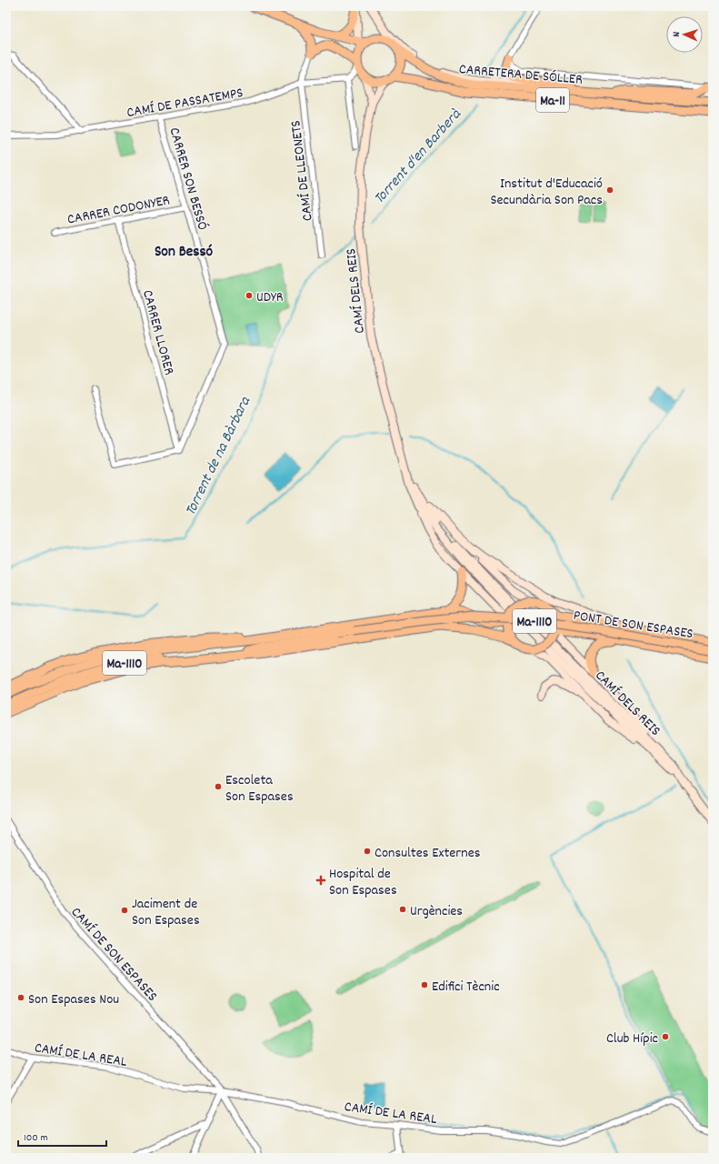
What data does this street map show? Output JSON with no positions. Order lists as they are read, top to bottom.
{
  "streets": {
    "main road": [
      "CARRETERA DE SÓLLER",
      "Ma-11",
      "Ma-1110",
      "PONT DE SON ESPASES"
    ],
    "street": [
      "CAMÍ DE PASSATEMPS",
      "CAMÍ DE LLEONETS",
      "CARRER SON BESSÓ",
      "CARRER CODONYER",
      "CAMÍ DELS REIS",
      "CARRER LLORER",
      "CAMÍ DE SON ESPASES",
      "CAMÍ DE LA REAL"
    ]
  },
  "crossings": [
    ["CARRETERA DE SÓLLER", "Ma-11"],
    ["CAMÍ DE PASSATEMPS", "CAMÍ DE LLEONETS"],
    ["CAMÍ DE PASSATEMPS", "CARRER SON BESSÓ"],
    ["CARRER SON BESSÓ", "CARRER CODONYER"],
    ["CARRER SON BESSÓ", "CARRER LLORER"],
    ["CARRER CODONYER", "CARRER LLORER"],
    ["Ma-1110", "PONT DE SON ESPASES"],
    ["CAMÍ DE SON ESPASES", "CAMÍ DE LA REAL"]
  ],
  "districts": ["Son Bessó"],
  "water": ["Torrent d'en Barberà", "Torrent de na Bàrbara"],
  "places": {
    "other": [
      "Institut d'Educació Secundària Son Pacs",
      "UDYR",
      "Escoleta Son Espases",
      "Consultes Externes",
      "Urgències",
      "Jaciment de Son Espases",
      "Edifici Tècnic",
      "Son Espases Nou",
      "Club Hípic"
    ],
    "health": ["Hospital de Son Espases"]
  },
  "scale_bar": "100 m",
  "north": "left"
}
